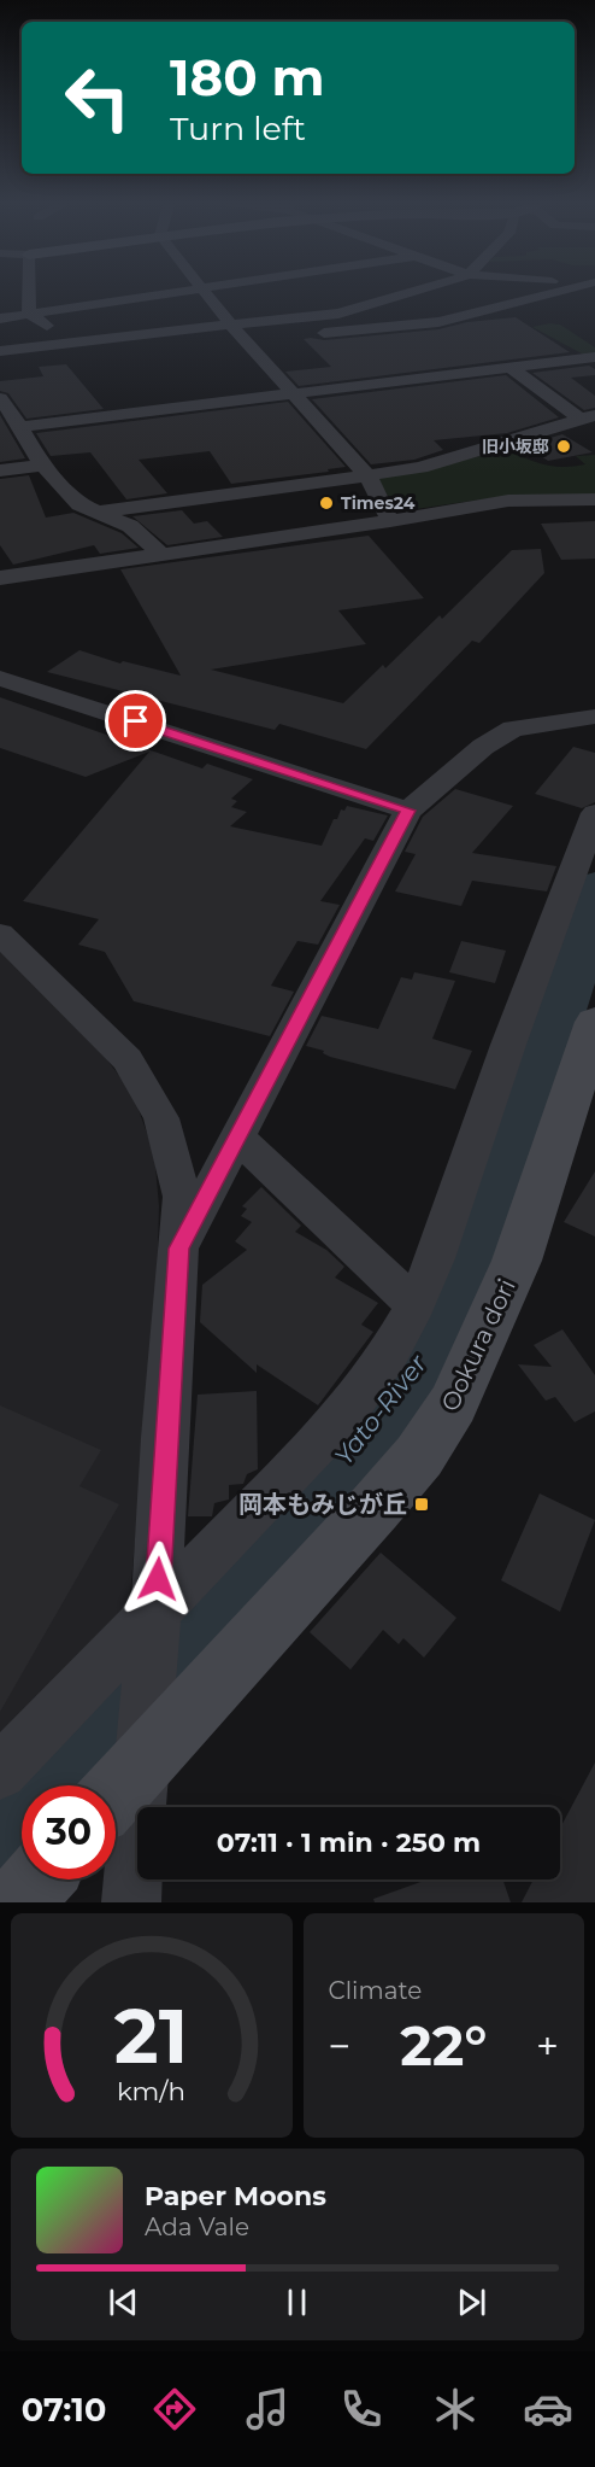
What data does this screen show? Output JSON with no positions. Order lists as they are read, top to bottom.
{
  "streets": {
    "street": ["Ookura dori"]
  },
  "water": ["Yato-River"],
  "places": {
    "other": ["旧小坂邸", "Times24"],
    "transit": ["岡本もみじが丘"]
  },
  "page": {
    "turn": ["180 m", "Turn left"],
    "limit": "30",
    "trip": "07:11 · 1 min · 250 m",
    "tile": "Climate",
    "heat": ["−", "22°", "+"],
    "song": ["Paper Moons", "Ada Vale"],
    "tabs": "07:10",
    "gauge": ["21", "km/h"]
  }
}
